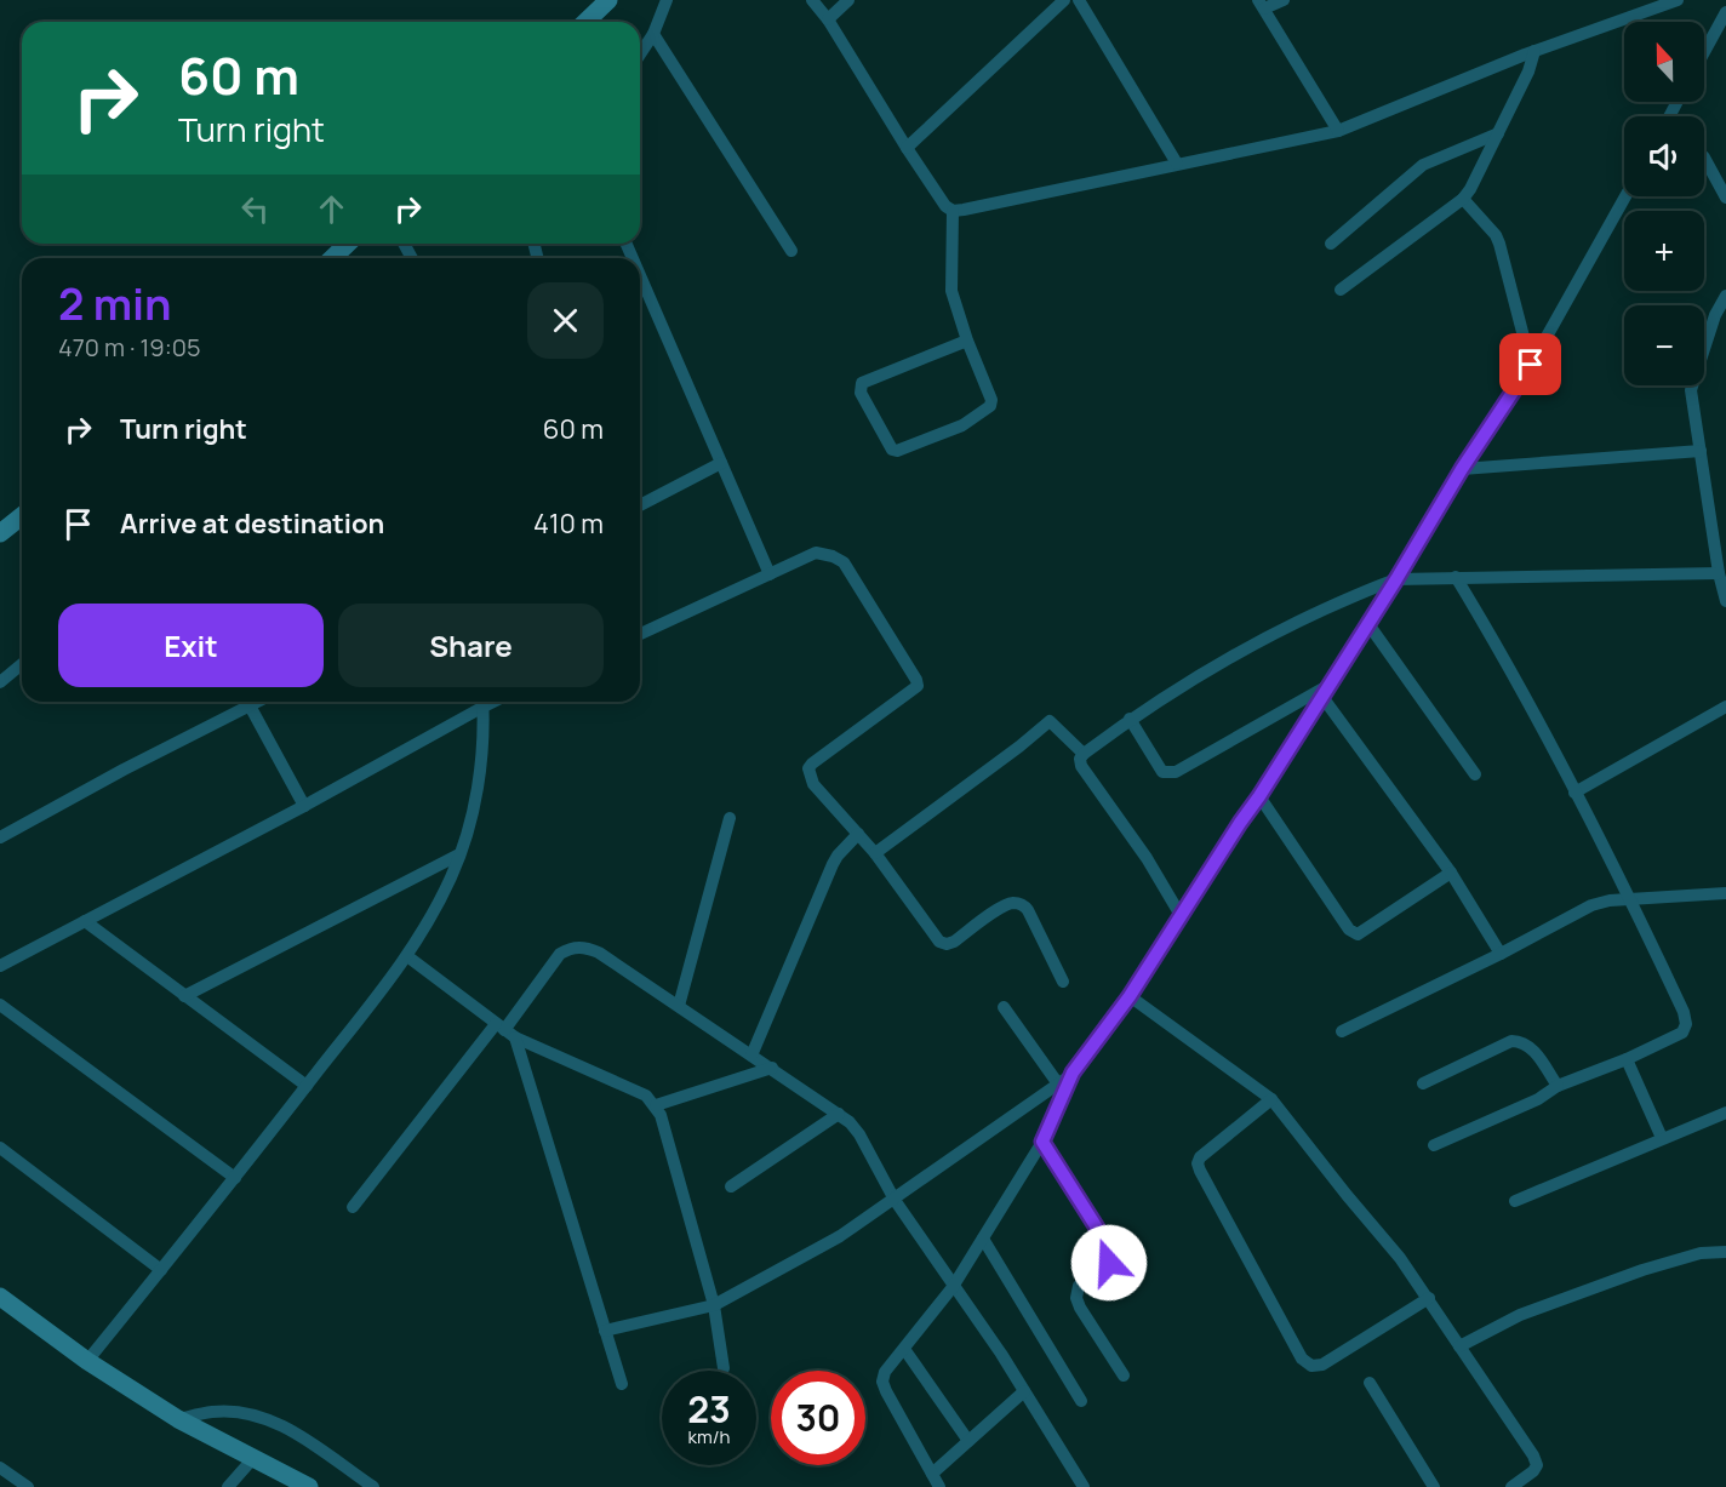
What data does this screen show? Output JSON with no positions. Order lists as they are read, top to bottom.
{
  "north": "top",
  "page": {
    "map_buttons": ["+", "−"],
    "turn": ["60 m", "Turn right"],
    "heading": ["2 min", "470 m · 19:05"],
    "list": [
      {
        "name": "Turn right",
        "value": "60 m"
      },
      {
        "name": "Arrive at destination",
        "value": "410 m"
      }
    ],
    "buttons": ["Exit", "Share"],
    "speed": "23 km/h",
    "limit": "30"
  }
}
